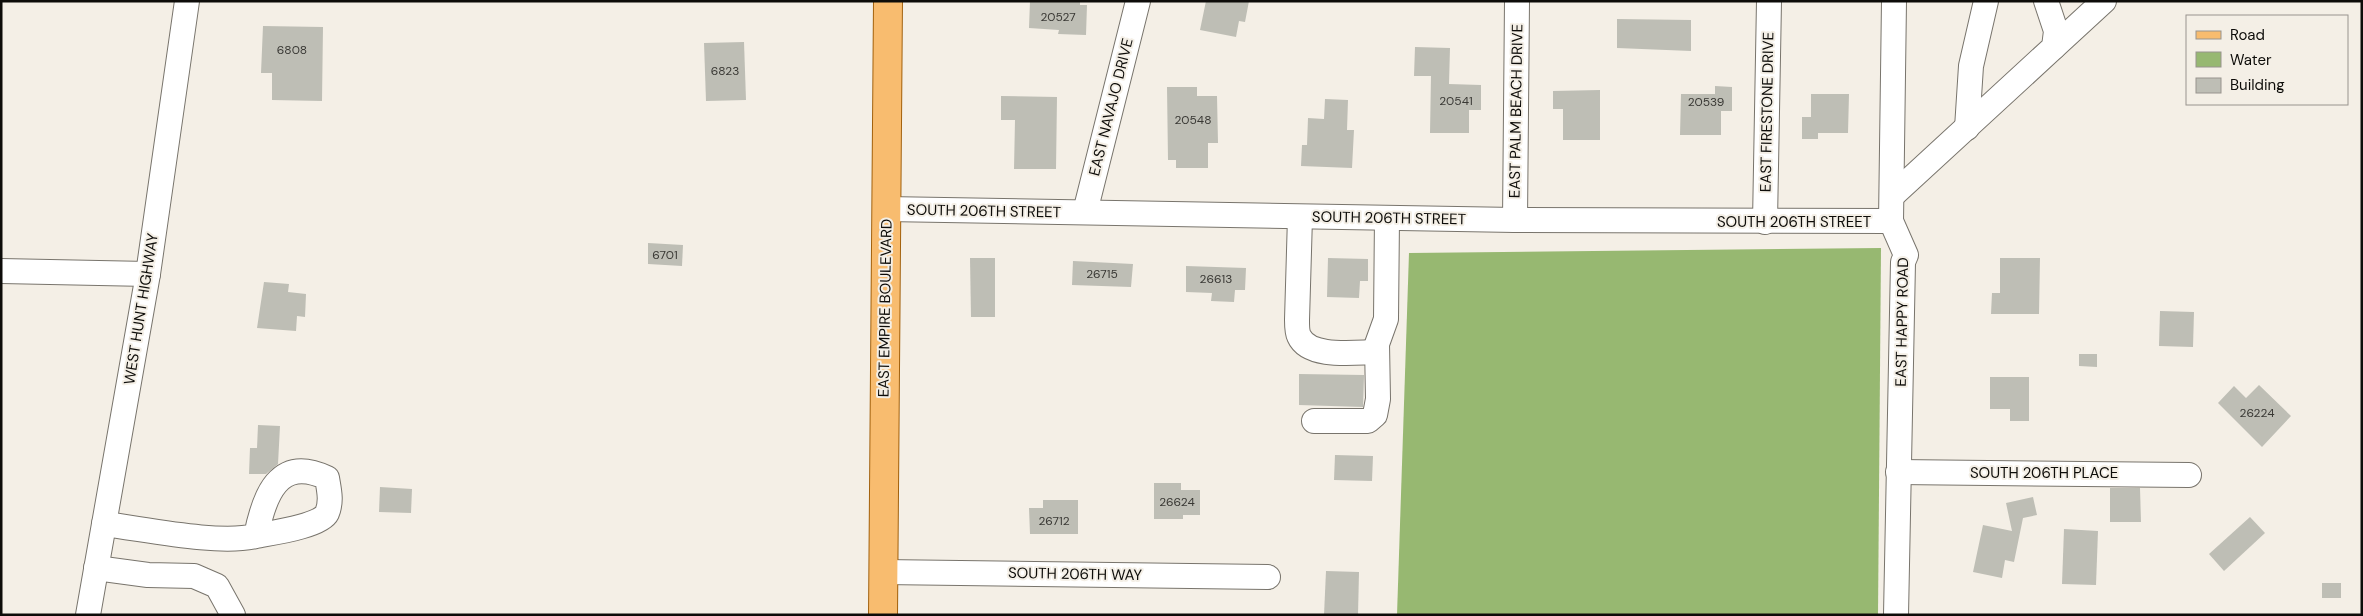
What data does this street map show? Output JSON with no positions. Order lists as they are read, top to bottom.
{
  "streets": {
    "main road": ["EAST EMPIRE BOULEVARD"],
    "street": [
      "EAST NAVAJO DRIVE",
      "EAST PALM BEACH DRIVE",
      "EAST FIRESTONE DRIVE",
      "SOUTH 206TH STREET",
      "WEST HUNT HIGHWAY",
      "EAST HAPPY ROAD",
      "SOUTH 206TH PLACE",
      "SOUTH 206TH WAY"
    ]
  },
  "crossings": [
    ["EAST NAVAJO DRIVE", "SOUTH 206TH STREET"],
    ["EAST PALM BEACH DRIVE", "SOUTH 206TH STREET"],
    ["EAST FIRESTONE DRIVE", "SOUTH 206TH STREET"],
    ["SOUTH 206TH STREET", "EAST EMPIRE BOULEVARD"],
    ["SOUTH 206TH STREET", "EAST HAPPY ROAD"],
    ["EAST EMPIRE BOULEVARD", "SOUTH 206TH WAY"],
    ["EAST HAPPY ROAD", "SOUTH 206TH PLACE"]
  ],
  "house_numbers": [
    "20527",
    "6808",
    "6823",
    "20541",
    "20539",
    "20548",
    "6701",
    "26715",
    "26613",
    "26224",
    "26624",
    "26712"
  ],
  "legend": ["Road", "Water", "Building"]
}
